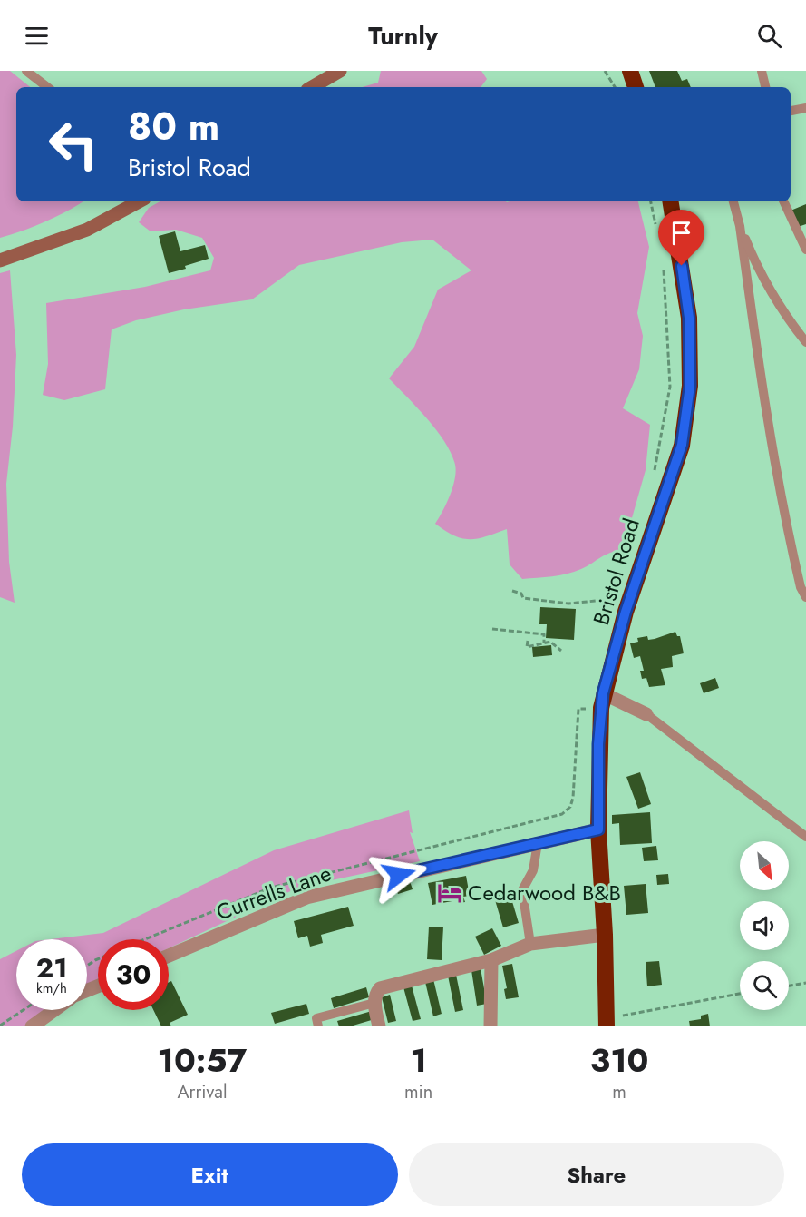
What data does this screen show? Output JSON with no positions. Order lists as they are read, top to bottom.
{
  "streets": {
    "highway": ["Bristol Road"],
    "street": ["Currells Lane"]
  },
  "crossings": [
    ["Bristol Road", "Currells Lane"]
  ],
  "places": {
    "hotel": ["Cedarwood B&B"]
  },
  "north": "bottom right",
  "page": {
    "header": "Turnly",
    "turn": ["80 m", "Bristol Road"],
    "speed": "21 km/h",
    "limit": "30",
    "eta": [
      "10:57",
      "Arrival",
      "1",
      "min",
      "310",
      "m"
    ],
    "buttons": ["Exit", "Share"]
  }
}
